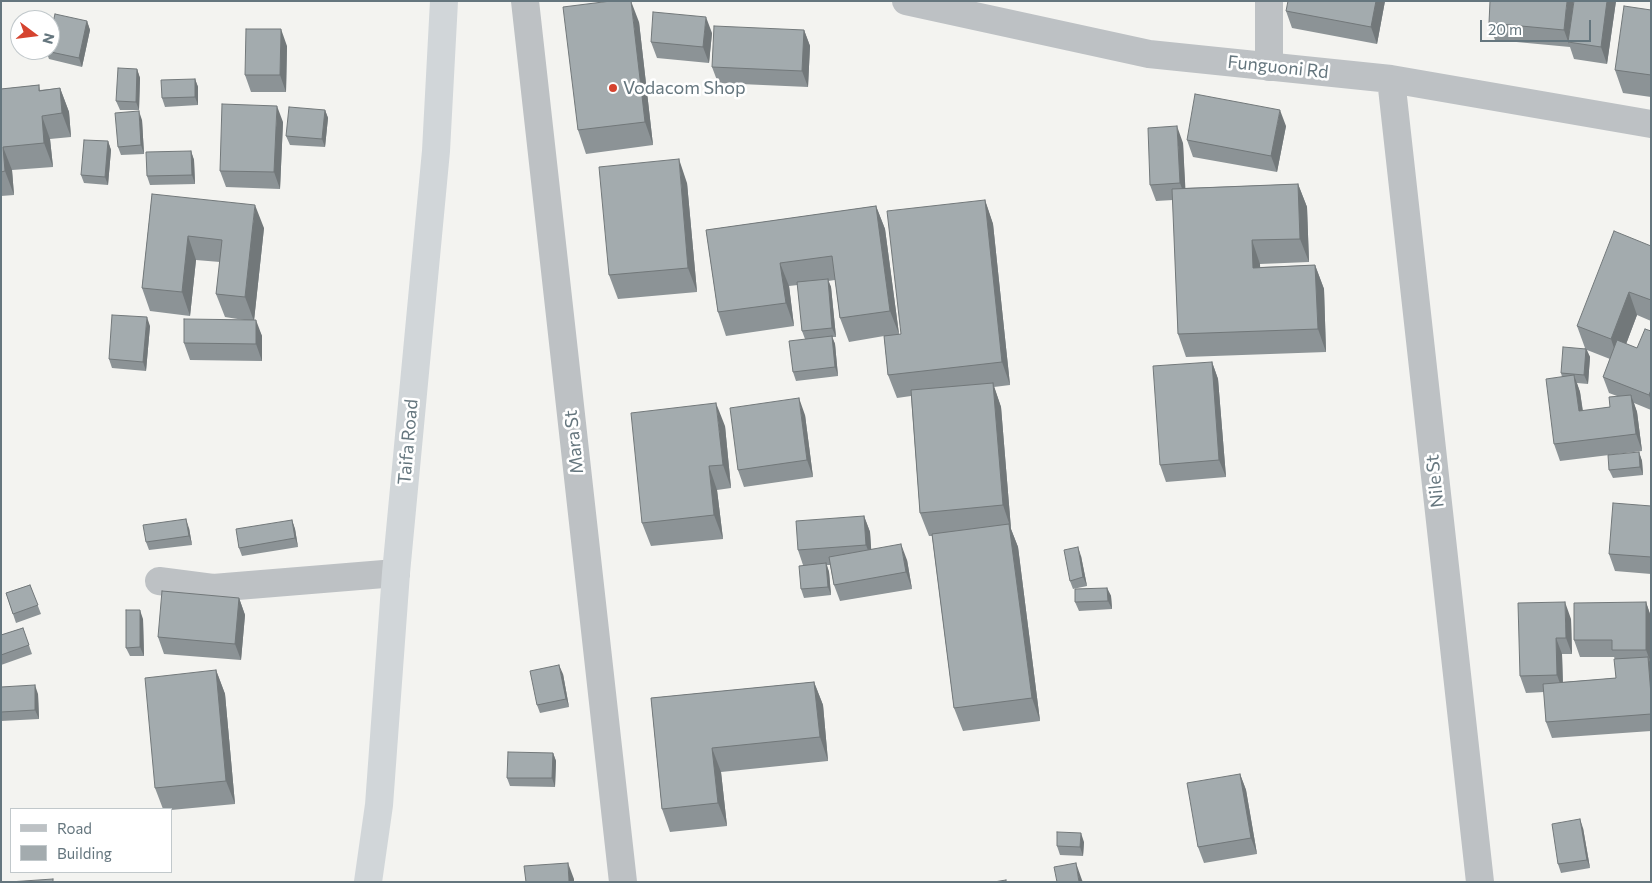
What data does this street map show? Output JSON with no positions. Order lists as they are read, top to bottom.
{
  "streets": {
    "highway": ["Taifa Road"],
    "street": ["Funguoni Rd", "Mara St", "Nile St"]
  },
  "crossings": [
    ["Funguoni Rd", "Nile St"]
  ],
  "places": ["Vodacom Shop"],
  "legend": ["Road", "Building"],
  "scale_bar": "20 m",
  "north": "right"
}
